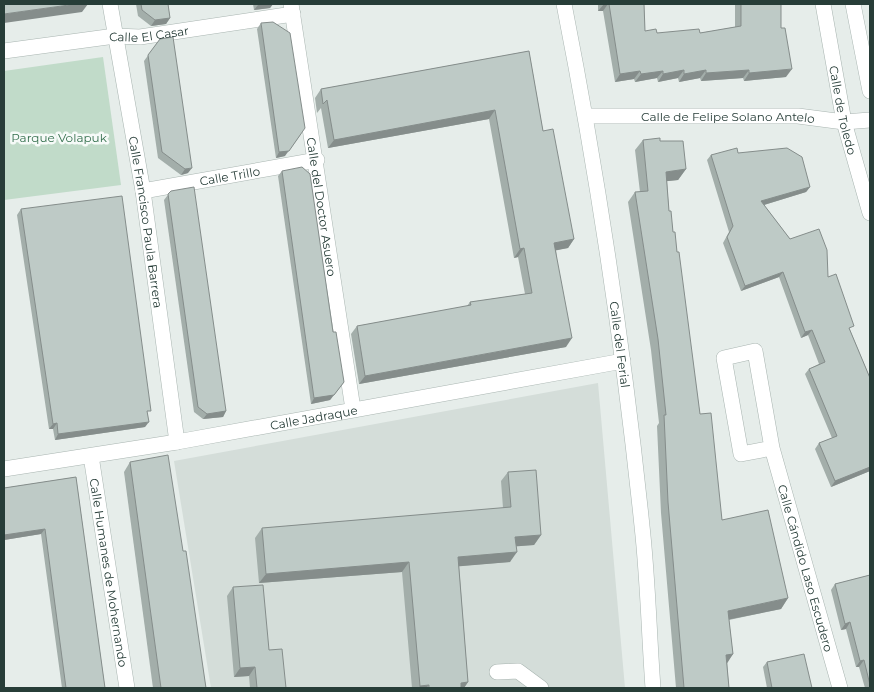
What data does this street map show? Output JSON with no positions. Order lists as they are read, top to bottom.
{
  "streets": {
    "street": [
      "Calle El Casar",
      "Calle de Toledo",
      "Calle de Felipe Solano Antelo",
      "Calle Trillo",
      "Calle del Doctor Asuero",
      "Calle Francisco Paula Barrera",
      "Calle del Ferial",
      "Calle Jadraque",
      "Calle Cándido Laso Escudero",
      "Calle Humanes de Mohernando"
    ]
  },
  "crossings": [
    ["Calle El Casar", "Calle del Doctor Asuero"],
    ["Calle El Casar", "Calle Francisco Paula Barrera"],
    ["Calle de Toledo", "Calle de Felipe Solano Antelo"],
    ["Calle de Felipe Solano Antelo", "Calle del Ferial"],
    ["Calle Trillo", "Calle del Doctor Asuero"],
    ["Calle Trillo", "Calle Francisco Paula Barrera"],
    ["Calle del Doctor Asuero", "Calle Jadraque"],
    ["Calle Francisco Paula Barrera", "Calle Jadraque"],
    ["Calle del Ferial", "Calle Jadraque"],
    ["Calle Jadraque", "Calle Humanes de Mohernando"]
  ],
  "parks": ["Parque Volapuk"]
}
